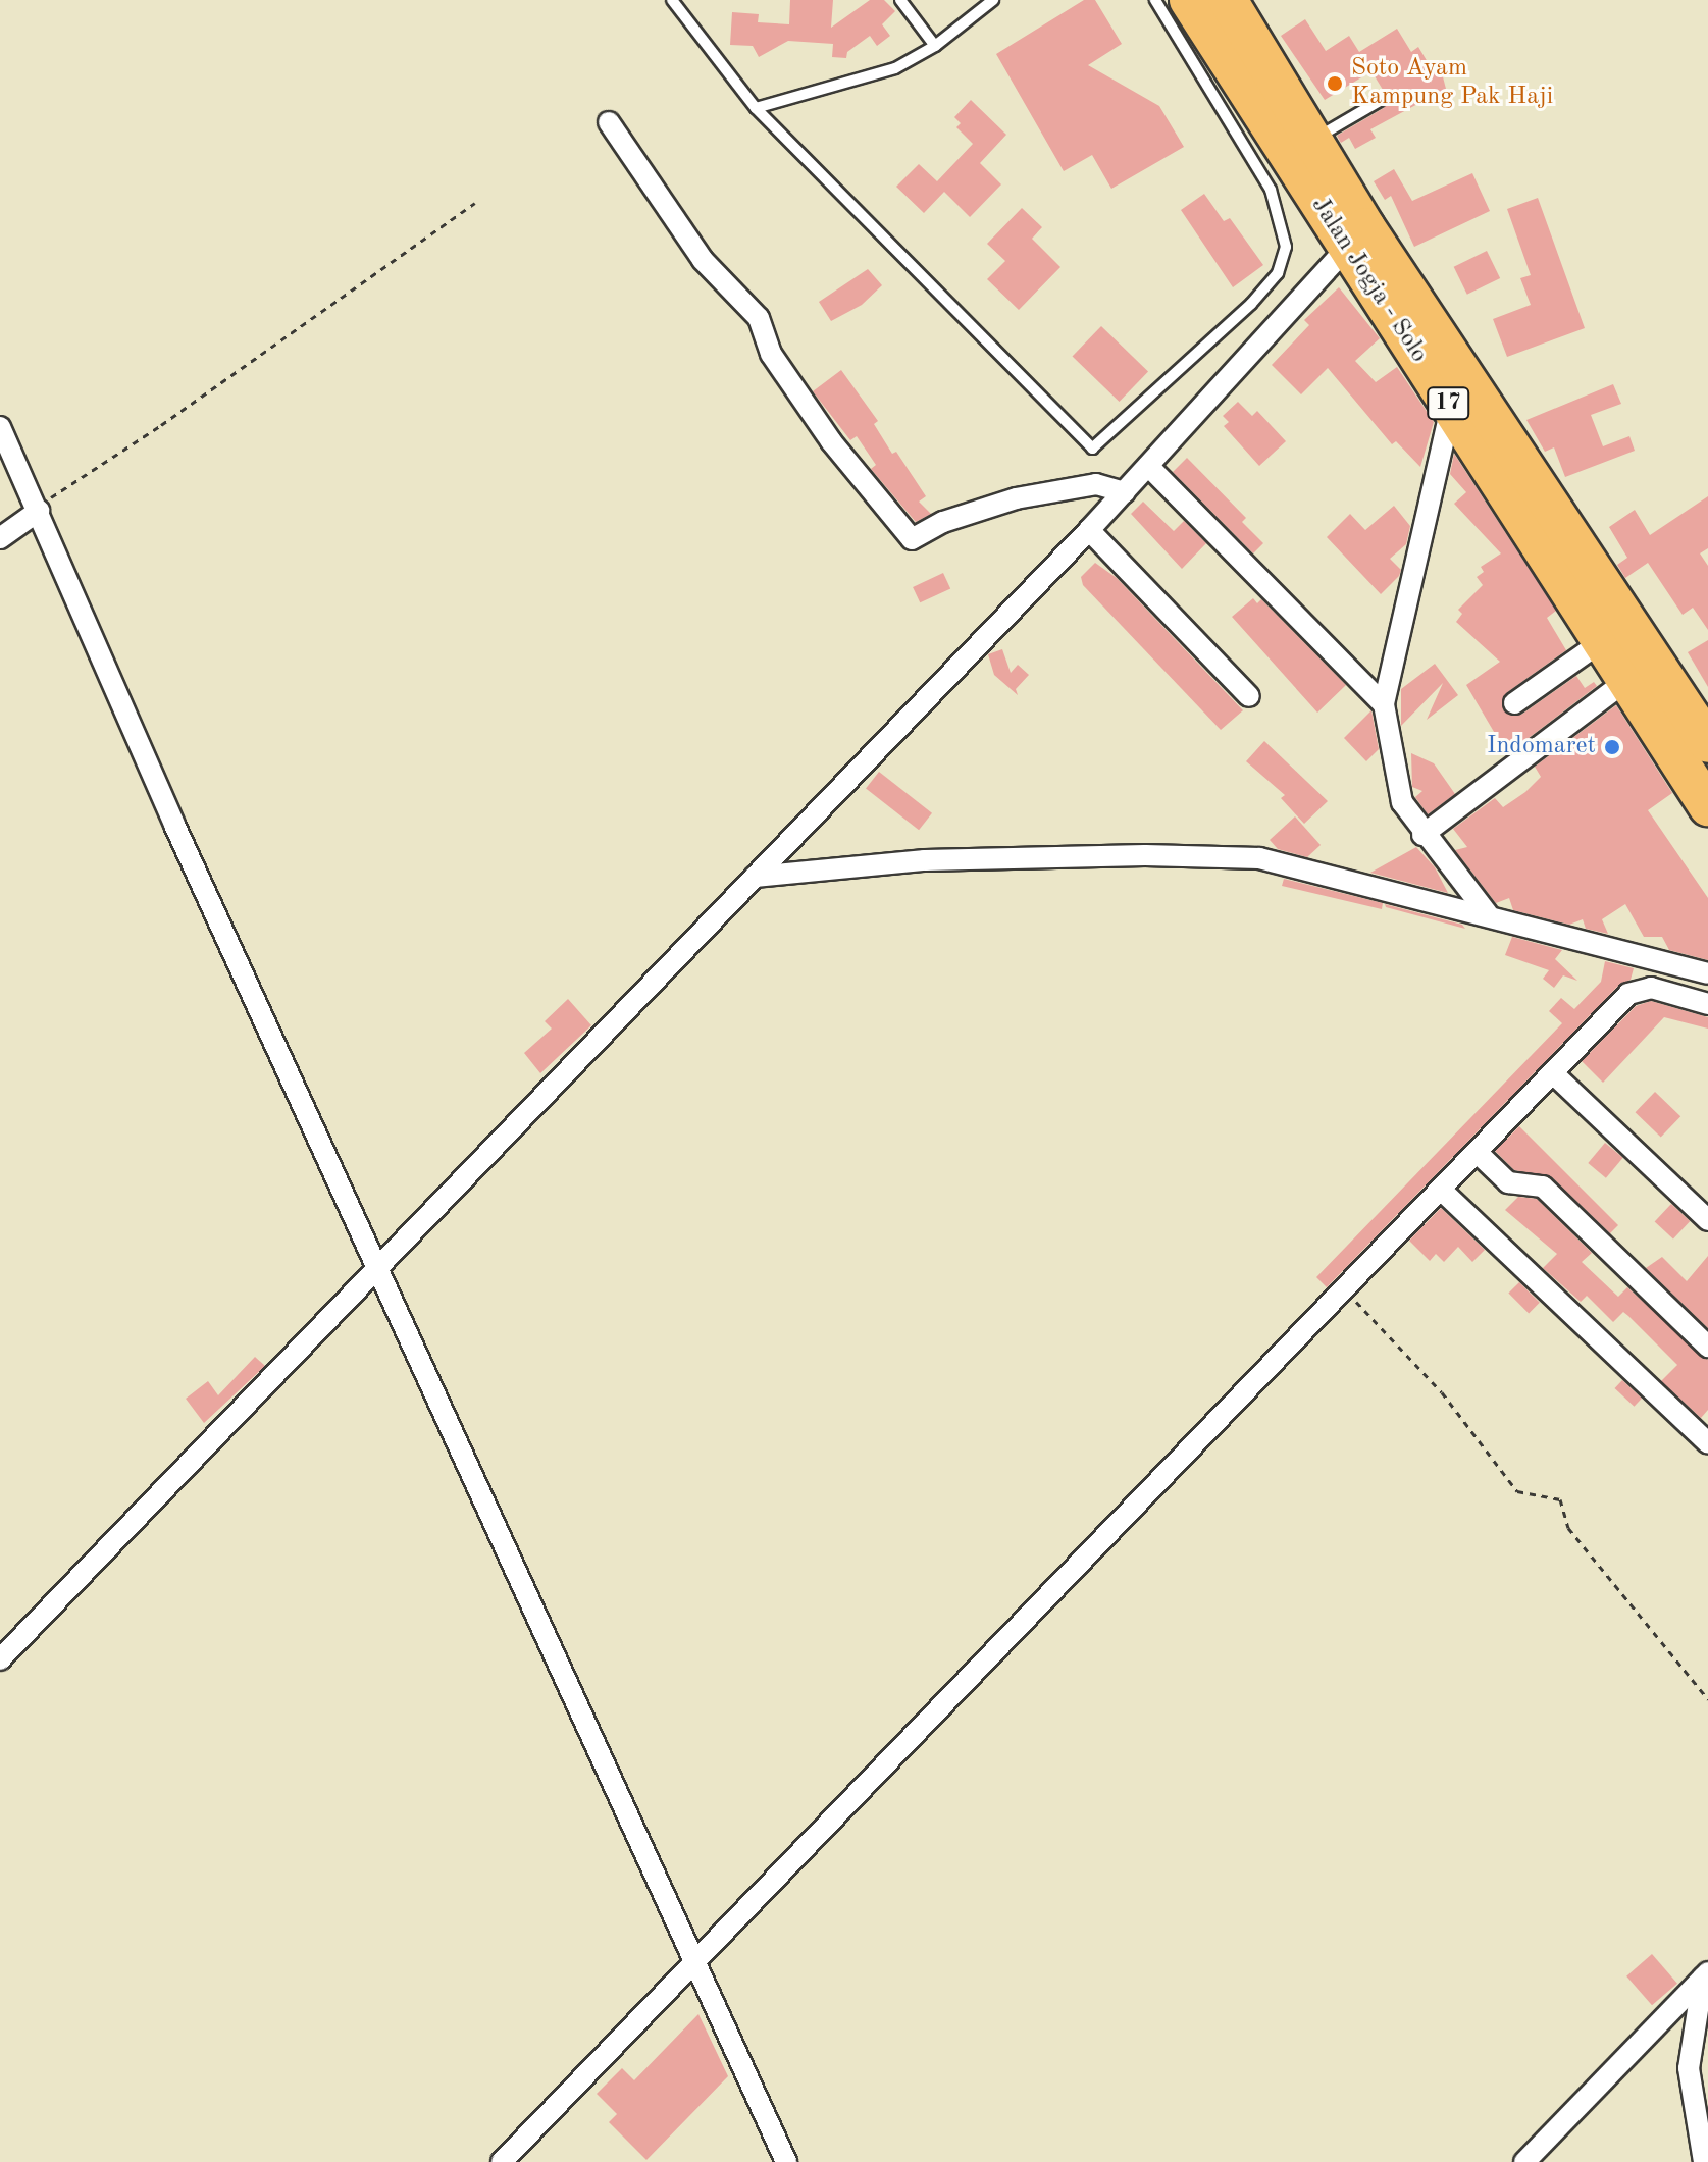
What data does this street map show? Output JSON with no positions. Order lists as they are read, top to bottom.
{
  "streets": {
    "highway": ["Jalan Jogja - Solo", "17"]
  },
  "places": ["Soto Ayam Kampung Pak Haji", "Indomaret"]
}
